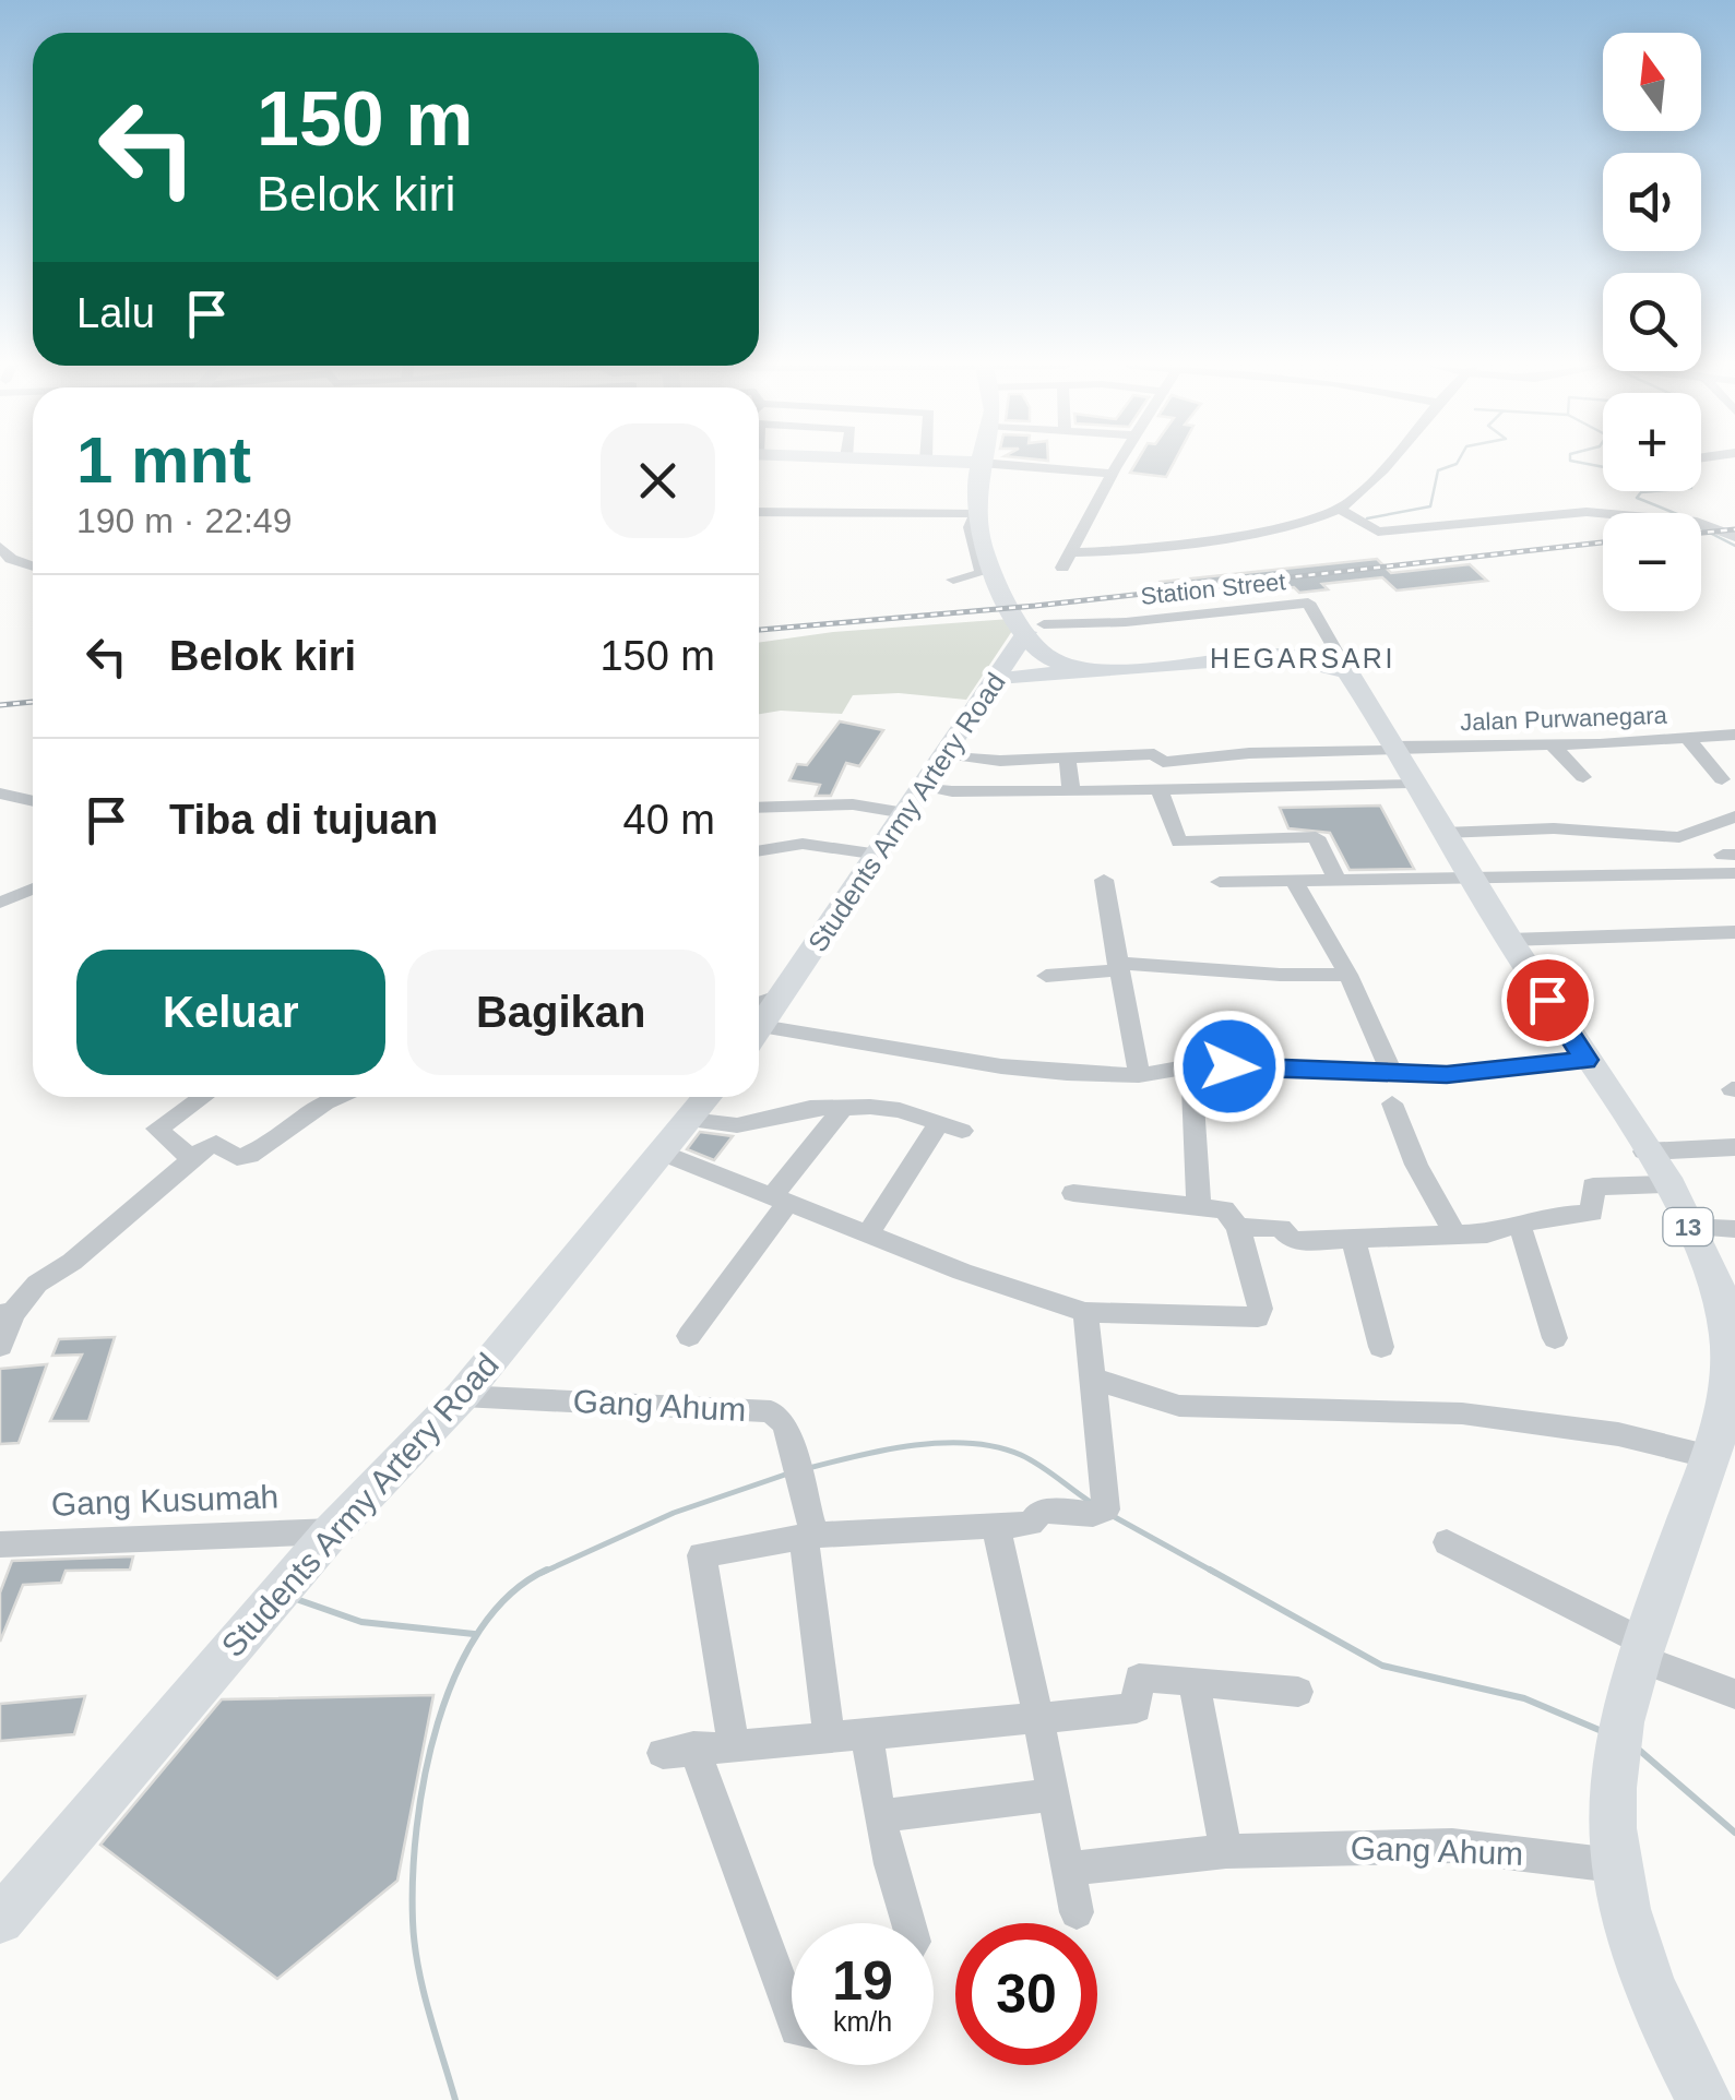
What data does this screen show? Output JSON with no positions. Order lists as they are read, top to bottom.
{
  "streets": {
    "highway": ["13"],
    "main road": ["Students Army Artery Road"],
    "street": [
      "Station Street",
      "Jalan Purwanegara",
      "Gang Ahum",
      "Gang Kusumah"
    ]
  },
  "crossings": [
    ["Station Street", "Students Army Artery Road"],
    ["Station Street", "13"],
    ["Jalan Purwanegara", "13"],
    ["Students Army Artery Road", "Gang Ahum"],
    ["Students Army Artery Road", "Gang Kusumah"],
    ["13", "Gang Ahum"]
  ],
  "districts": ["HEGARSARI"],
  "north": "top",
  "page": {
    "map_buttons": ["+", "−"],
    "turn": ["150 m", "Belok kiri"],
    "then": "Lalu",
    "heading": ["1 mnt", "190 m · 22:49"],
    "list": [
      {
        "name": "Belok kiri",
        "value": "150 m"
      },
      {
        "name": "Tiba di tujuan",
        "value": "40 m"
      }
    ],
    "buttons": ["Keluar", "Bagikan"],
    "speed": "19 km/h",
    "limit": "30"
  }
}
